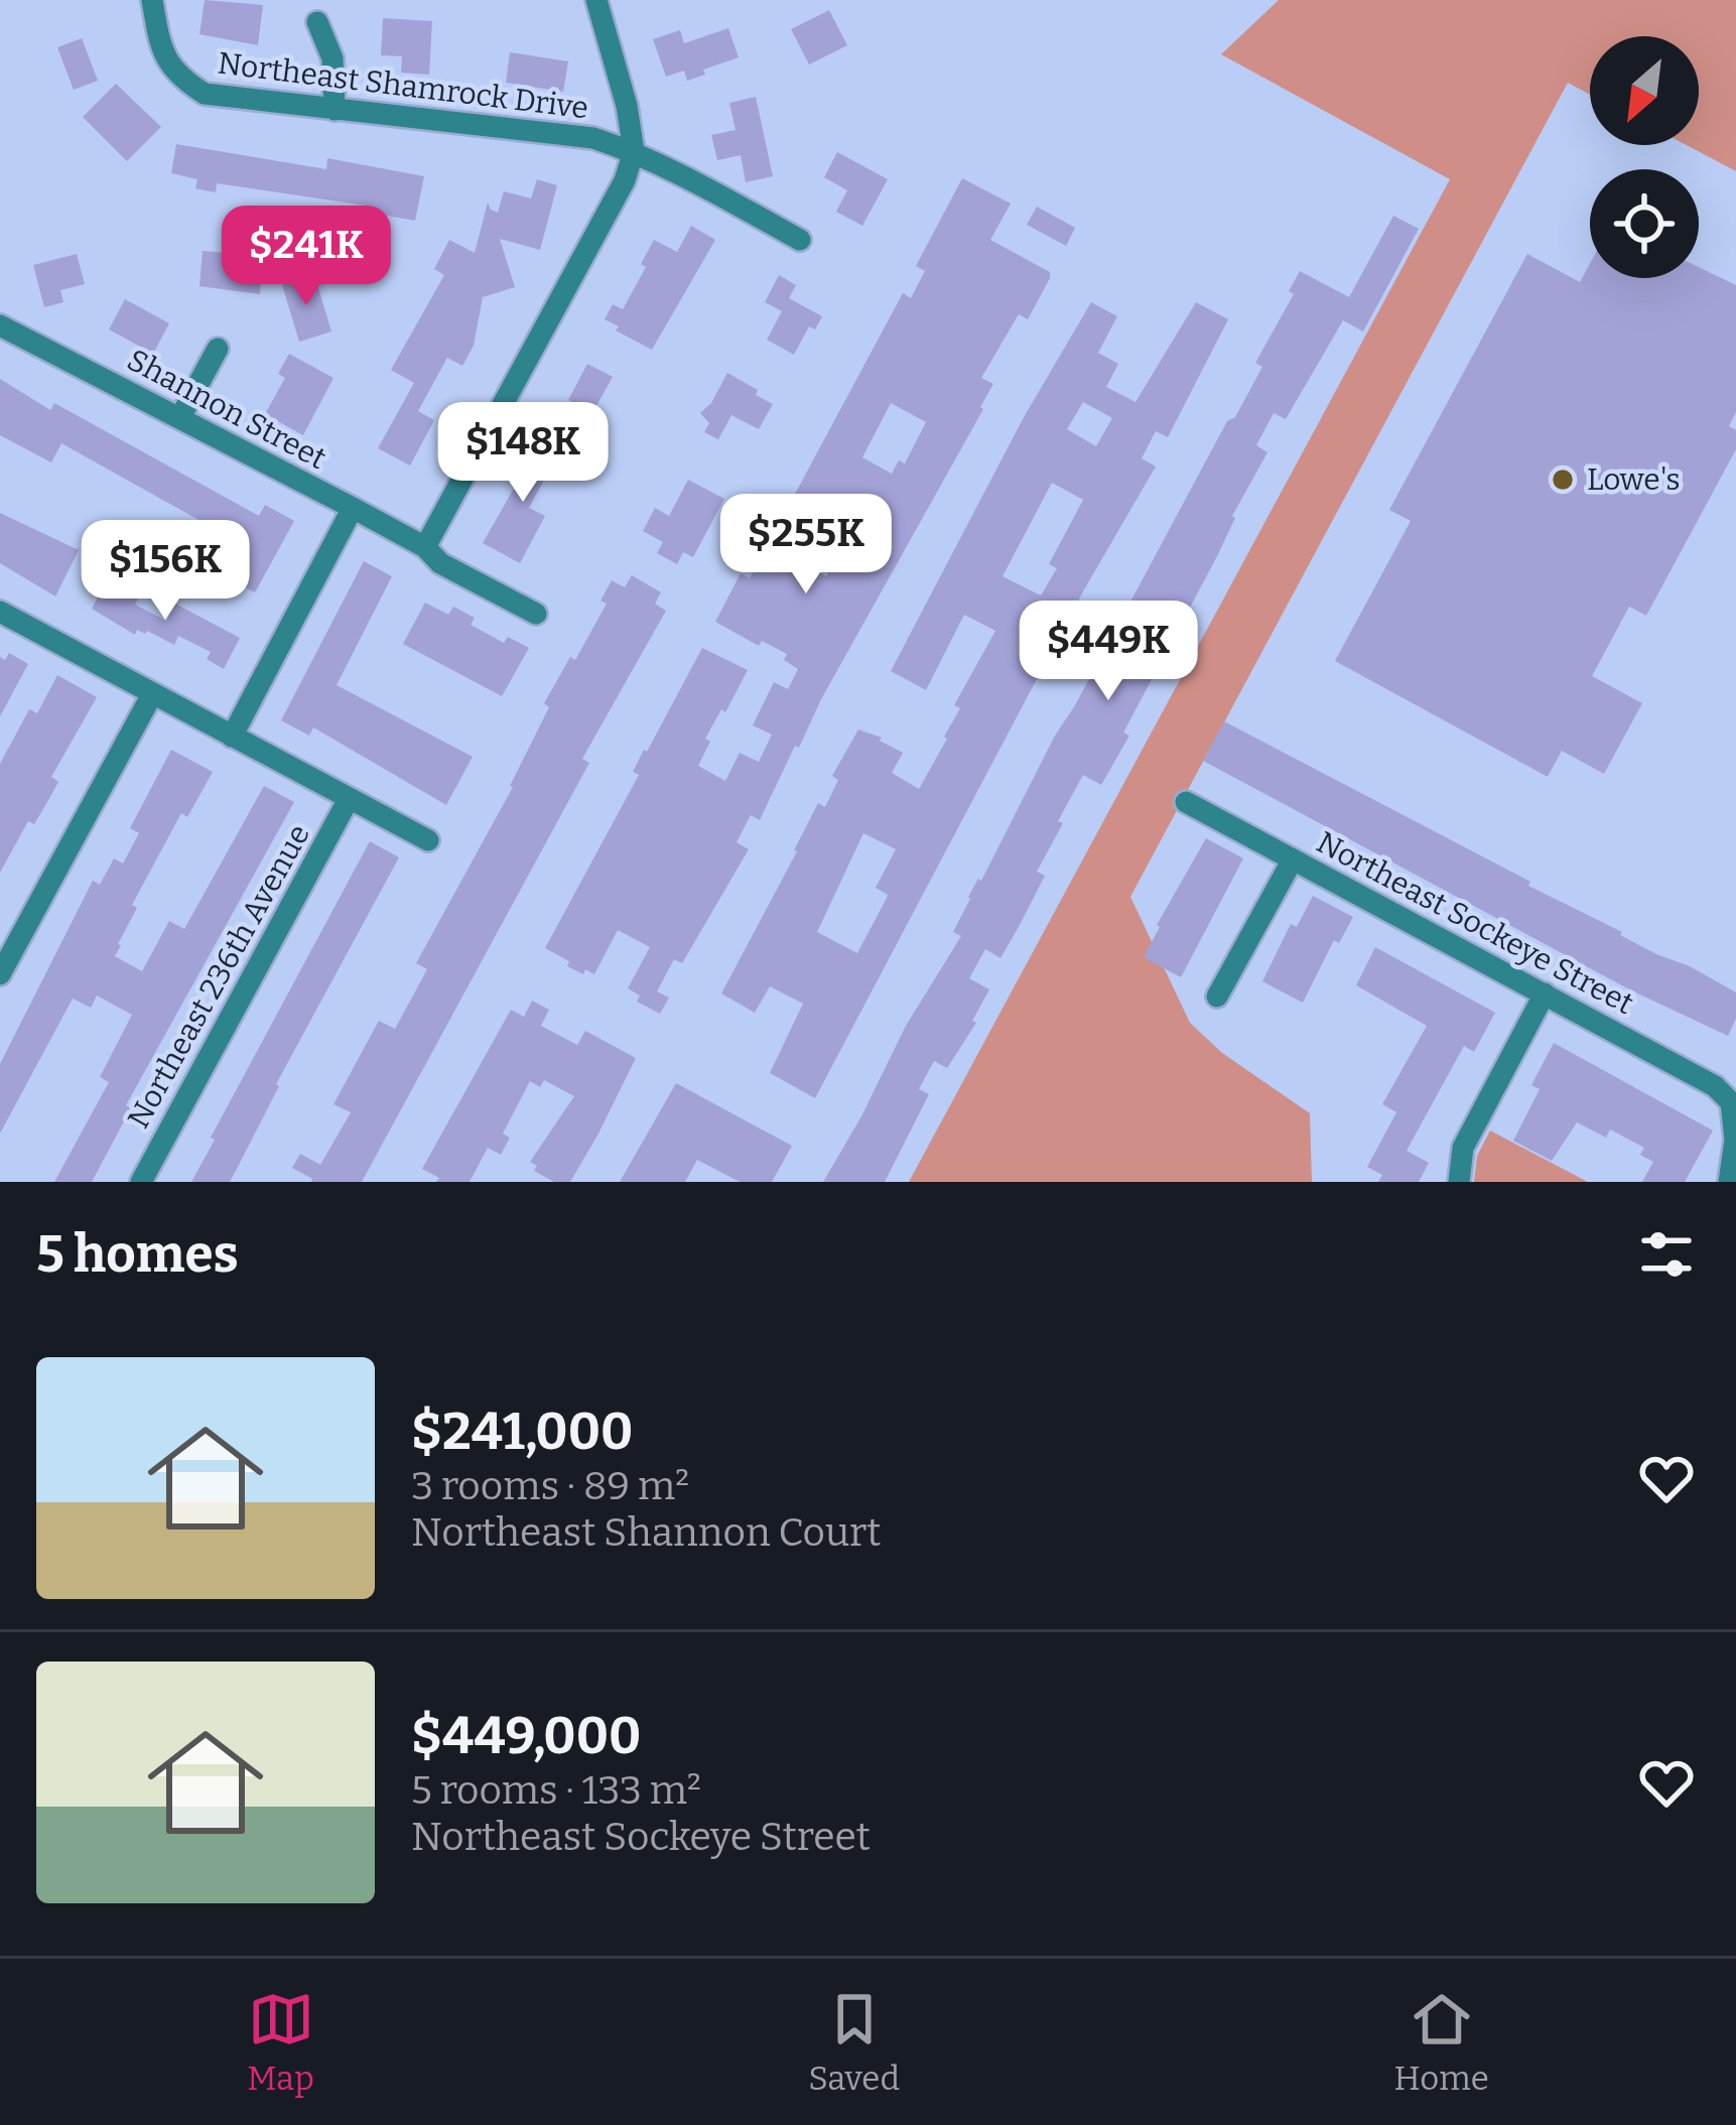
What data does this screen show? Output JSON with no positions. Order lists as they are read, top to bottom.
{
  "streets": {
    "street": [
      "Northeast Shamrock Drive",
      "Shannon Street",
      "Northeast Sockeye Street",
      "Northeast 236th Avenue"
    ]
  },
  "places": ["Lowe's"],
  "north": "bottom left",
  "page": {
    "price": [
      "$241K",
      "$148K",
      "$255K",
      "$156K",
      "$449K"
    ],
    "heading": "5 homes",
    "list": [
      {
        "name": "$241,000",
        "note": "3 rooms · 89 m² · Northeast Shannon Court"
      },
      {
        "name": "$449,000",
        "note": "5 rooms · 133 m² · Northeast Sockeye Street"
      }
    ],
    "tabs": ["Map", "Saved", "Home"]
  }
}
